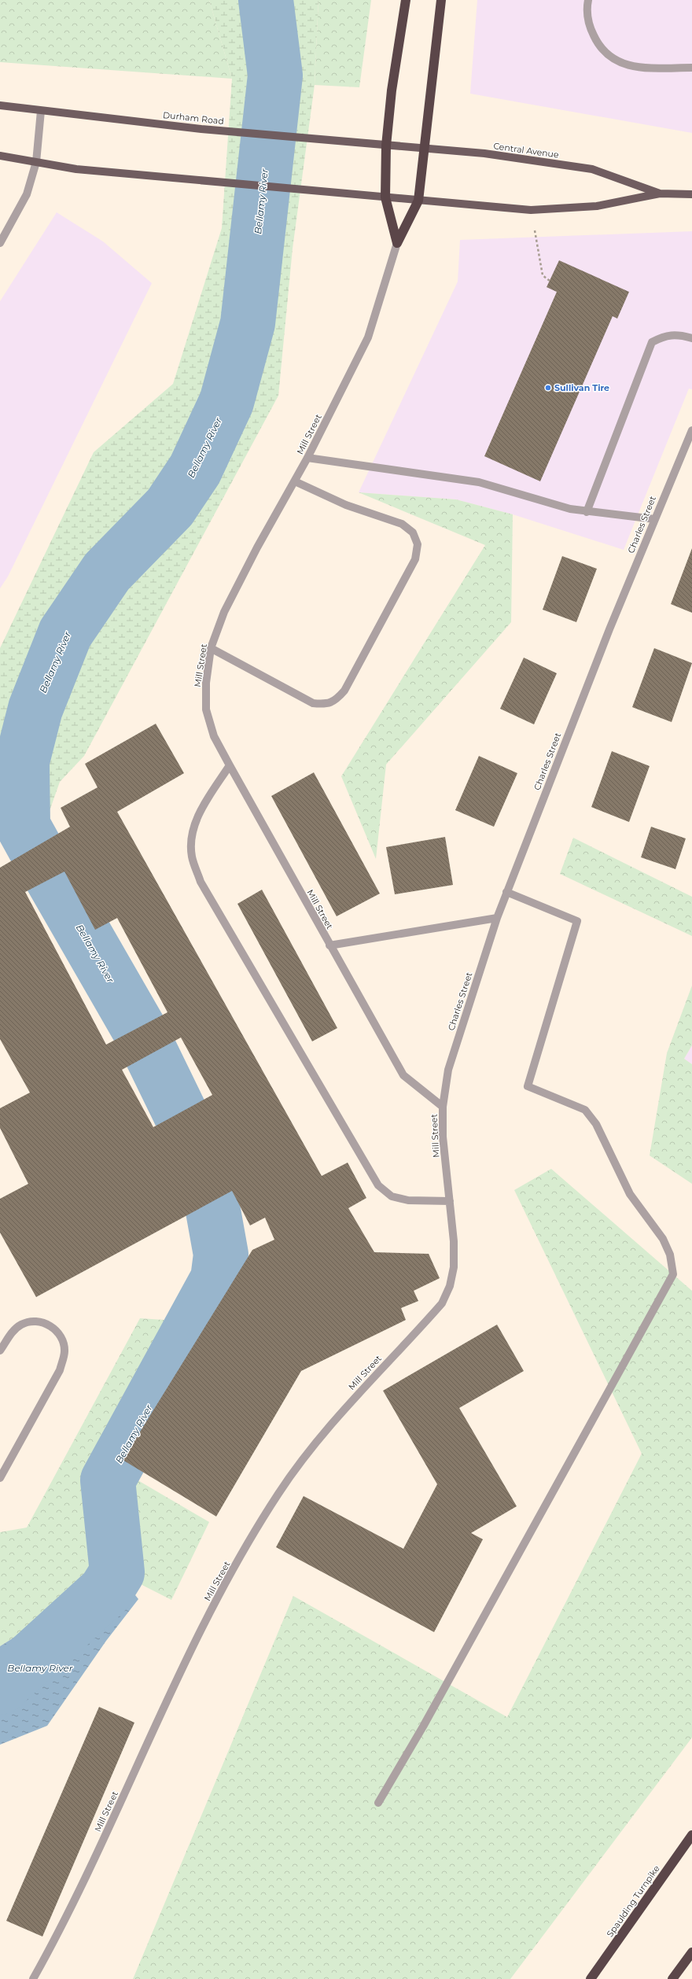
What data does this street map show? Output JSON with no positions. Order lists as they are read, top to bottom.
{
  "streets": {
    "highway": ["Spaulding Turnpike"],
    "main road": ["Durham Road", "Central Avenue"],
    "street": ["Mill Street", "Charles Street"]
  },
  "crossings": [
    ["Durham Road", "Central Avenue"],
    ["Mill Street", "Charles Street"]
  ],
  "water": ["Bellamy River"],
  "places": ["Sullivan Tire"]
}
